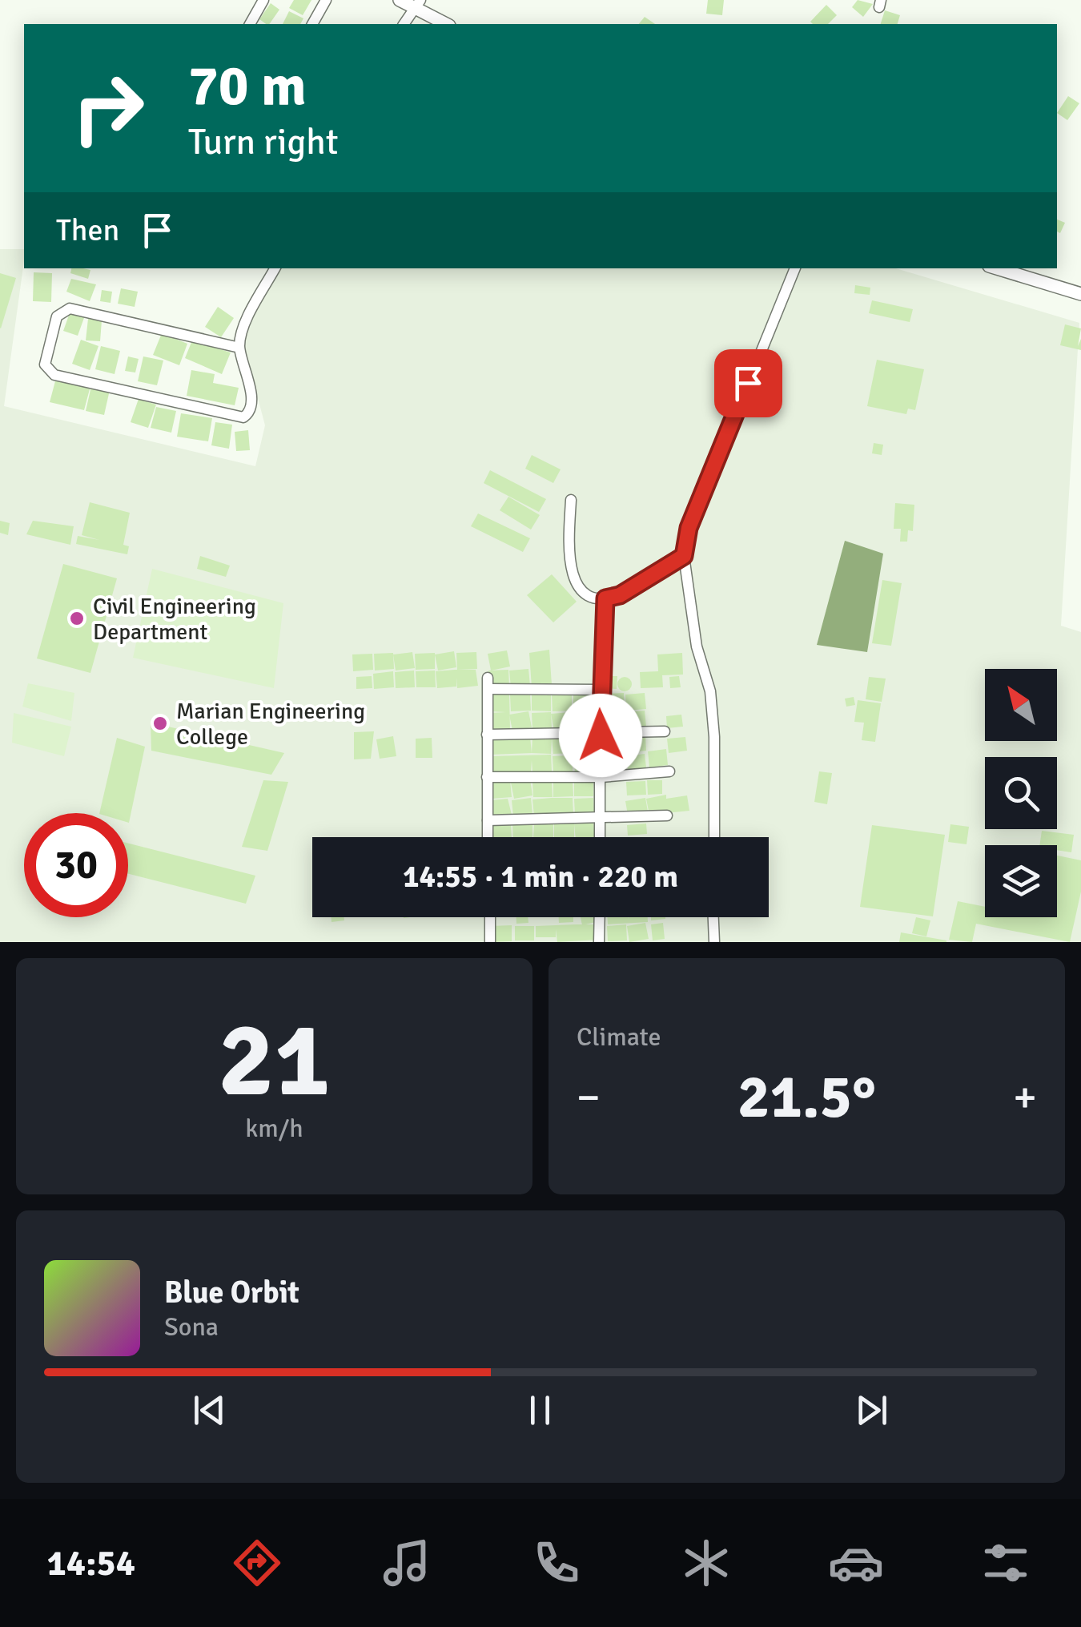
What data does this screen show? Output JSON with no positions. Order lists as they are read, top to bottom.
{
  "places": ["Civil Engineering Department", "Marian Engineering College"],
  "north": "top left",
  "page": {
    "turn": ["70 m", "Turn right"],
    "then": "Then",
    "limit": "30",
    "trip": "14:55 · 1 min · 220 m",
    "tile": [
      ["21", "km/h"],
      "Climate"
    ],
    "heat": ["−", "21.5°", "+"],
    "song": ["Blue Orbit", "Sona"],
    "tabs": "14:54"
  }
}
